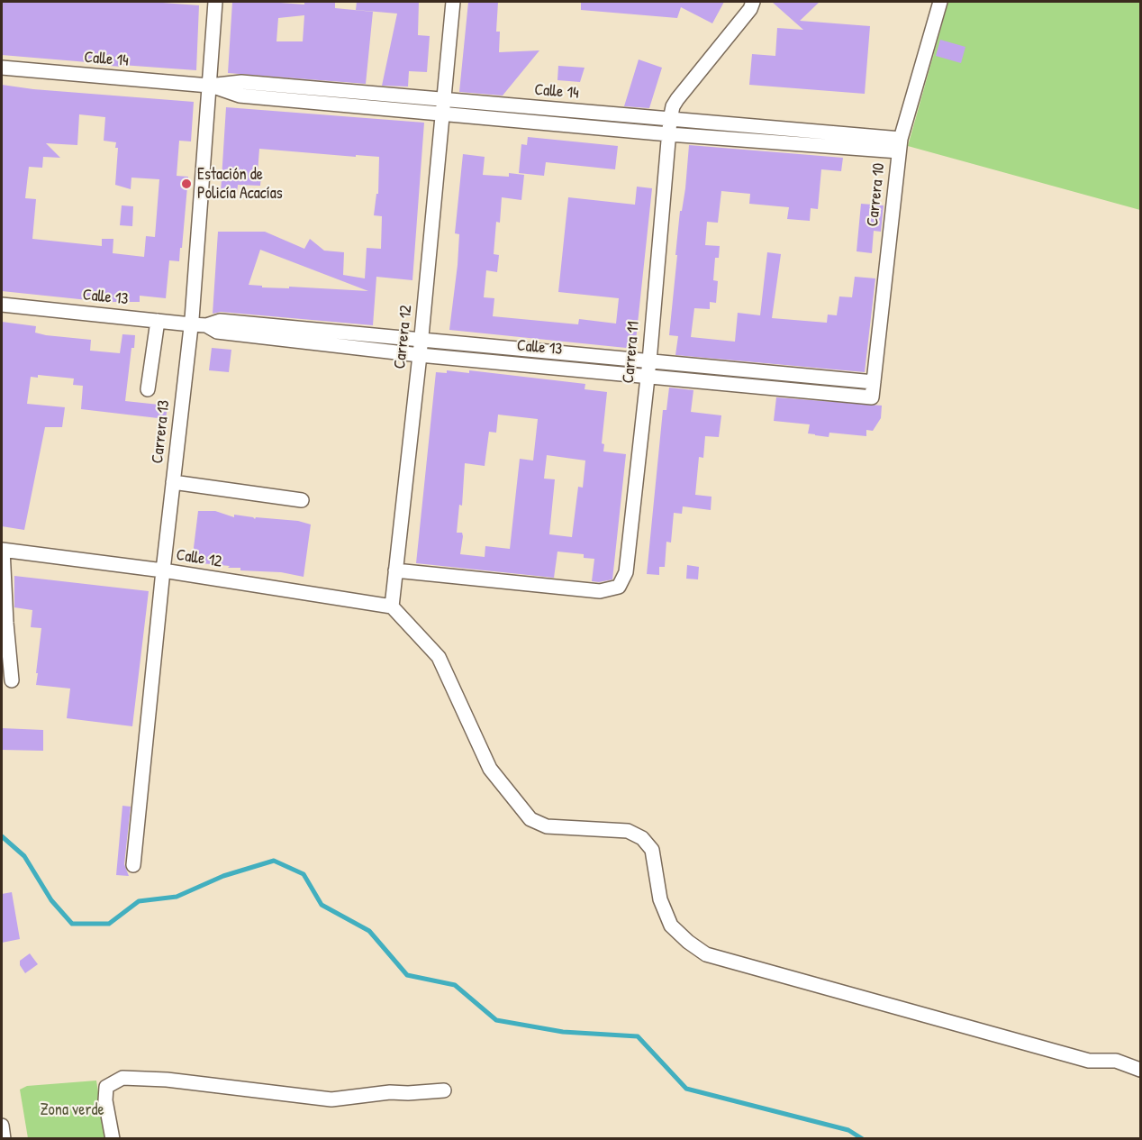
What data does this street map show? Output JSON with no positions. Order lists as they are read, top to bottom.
{
  "streets": {
    "street": [
      "Calle 14",
      "Carrera 10",
      "Calle 13",
      "Carrera 12",
      "Carrera 11",
      "Carrera 13",
      "Calle 12"
    ]
  },
  "crossings": [
    ["Calle 14", "Carrera 10"],
    ["Calle 14", "Carrera 12"],
    ["Calle 14", "Carrera 11"],
    ["Calle 14", "Carrera 13"],
    ["Carrera 10", "Calle 13"],
    ["Calle 13", "Carrera 12"],
    ["Calle 13", "Carrera 11"],
    ["Calle 13", "Carrera 13"],
    ["Carrera 12", "Carrera 11"],
    ["Carrera 12", "Calle 12"],
    ["Carrera 13", "Calle 12"]
  ],
  "parks": ["Zona verde"],
  "places": ["Estación de Policía Acacías"]
}
